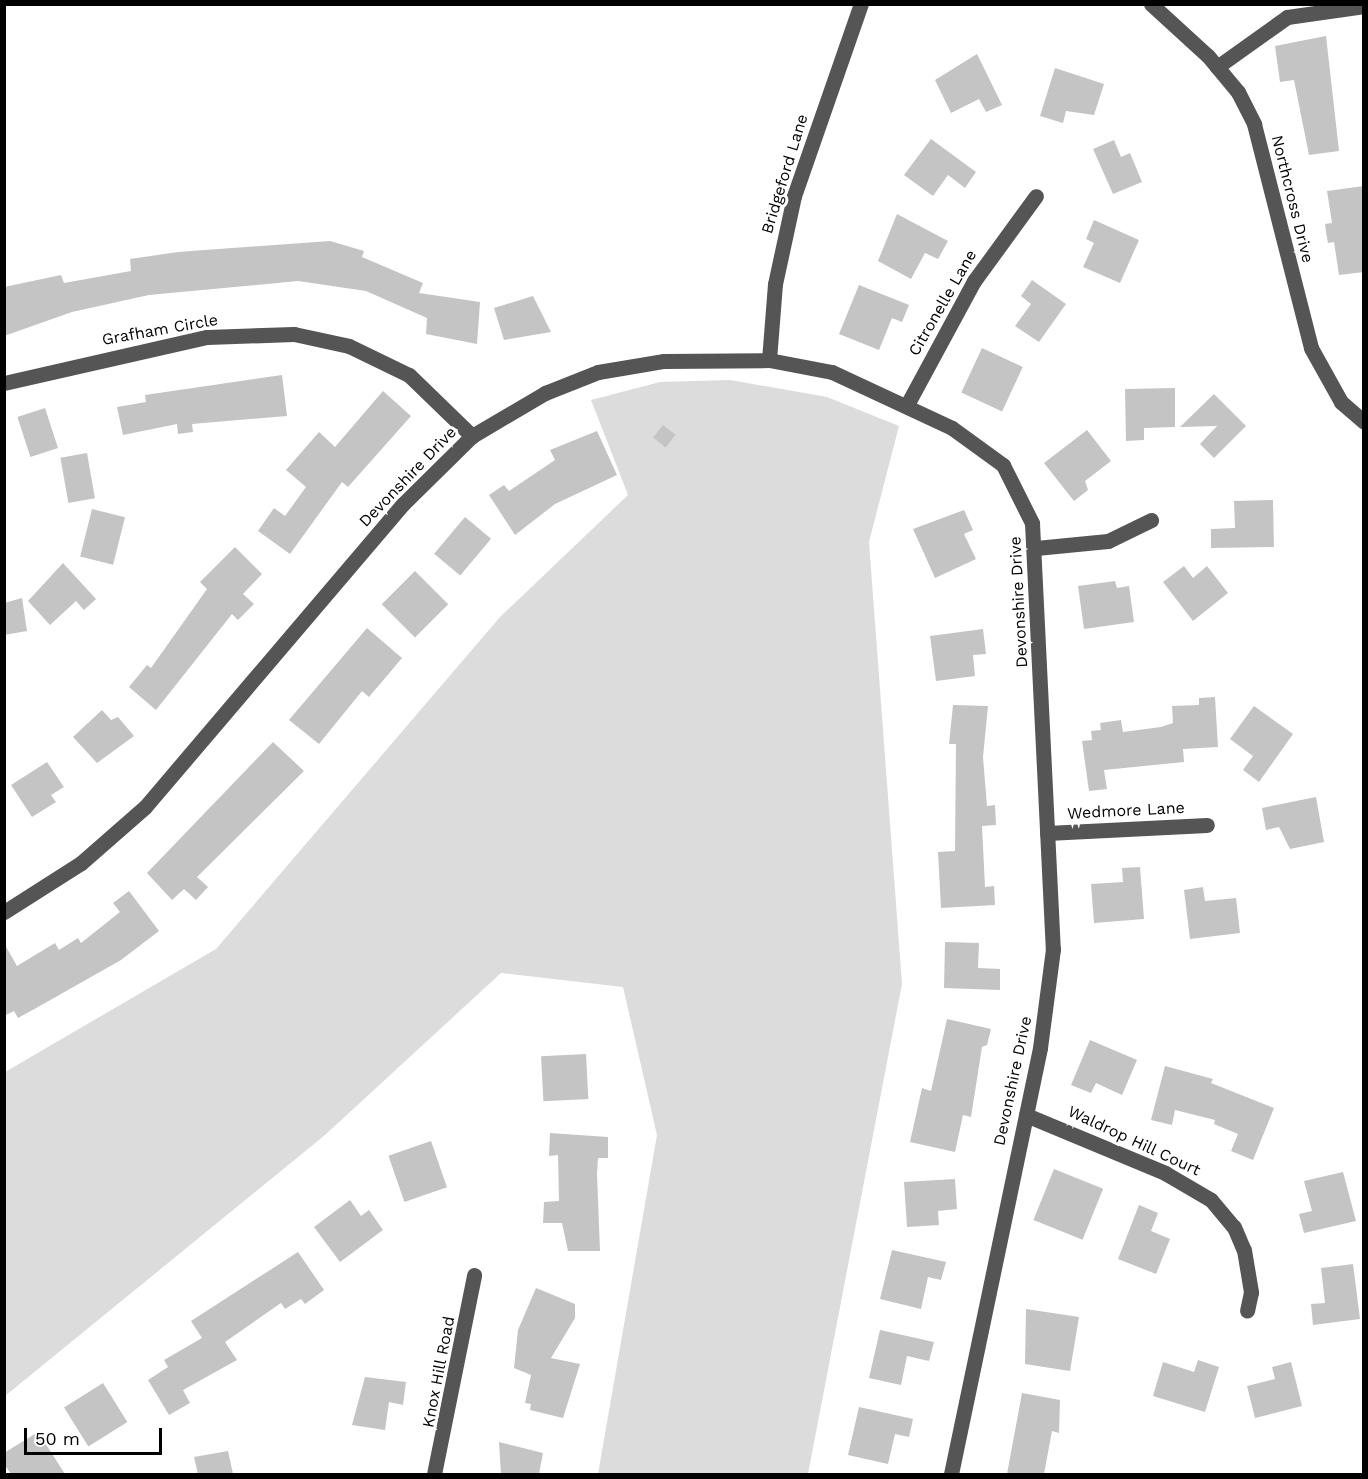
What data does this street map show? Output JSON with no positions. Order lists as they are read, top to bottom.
{
  "streets": {
    "street": [
      "Bridgeford Lane",
      "Northcross Drive",
      "Citronelle Lane",
      "Grafham Circle",
      "Devonshire Drive",
      "Wedmore Lane",
      "Waldrop Hill Court",
      "Knox Hill Road"
    ]
  },
  "crossings": [
    ["Bridgeford Lane", "Devonshire Drive"],
    ["Citronelle Lane", "Devonshire Drive"],
    ["Grafham Circle", "Devonshire Drive"],
    ["Devonshire Drive", "Wedmore Lane"],
    ["Devonshire Drive", "Waldrop Hill Court"]
  ],
  "scale_bar": "50 m"
}
